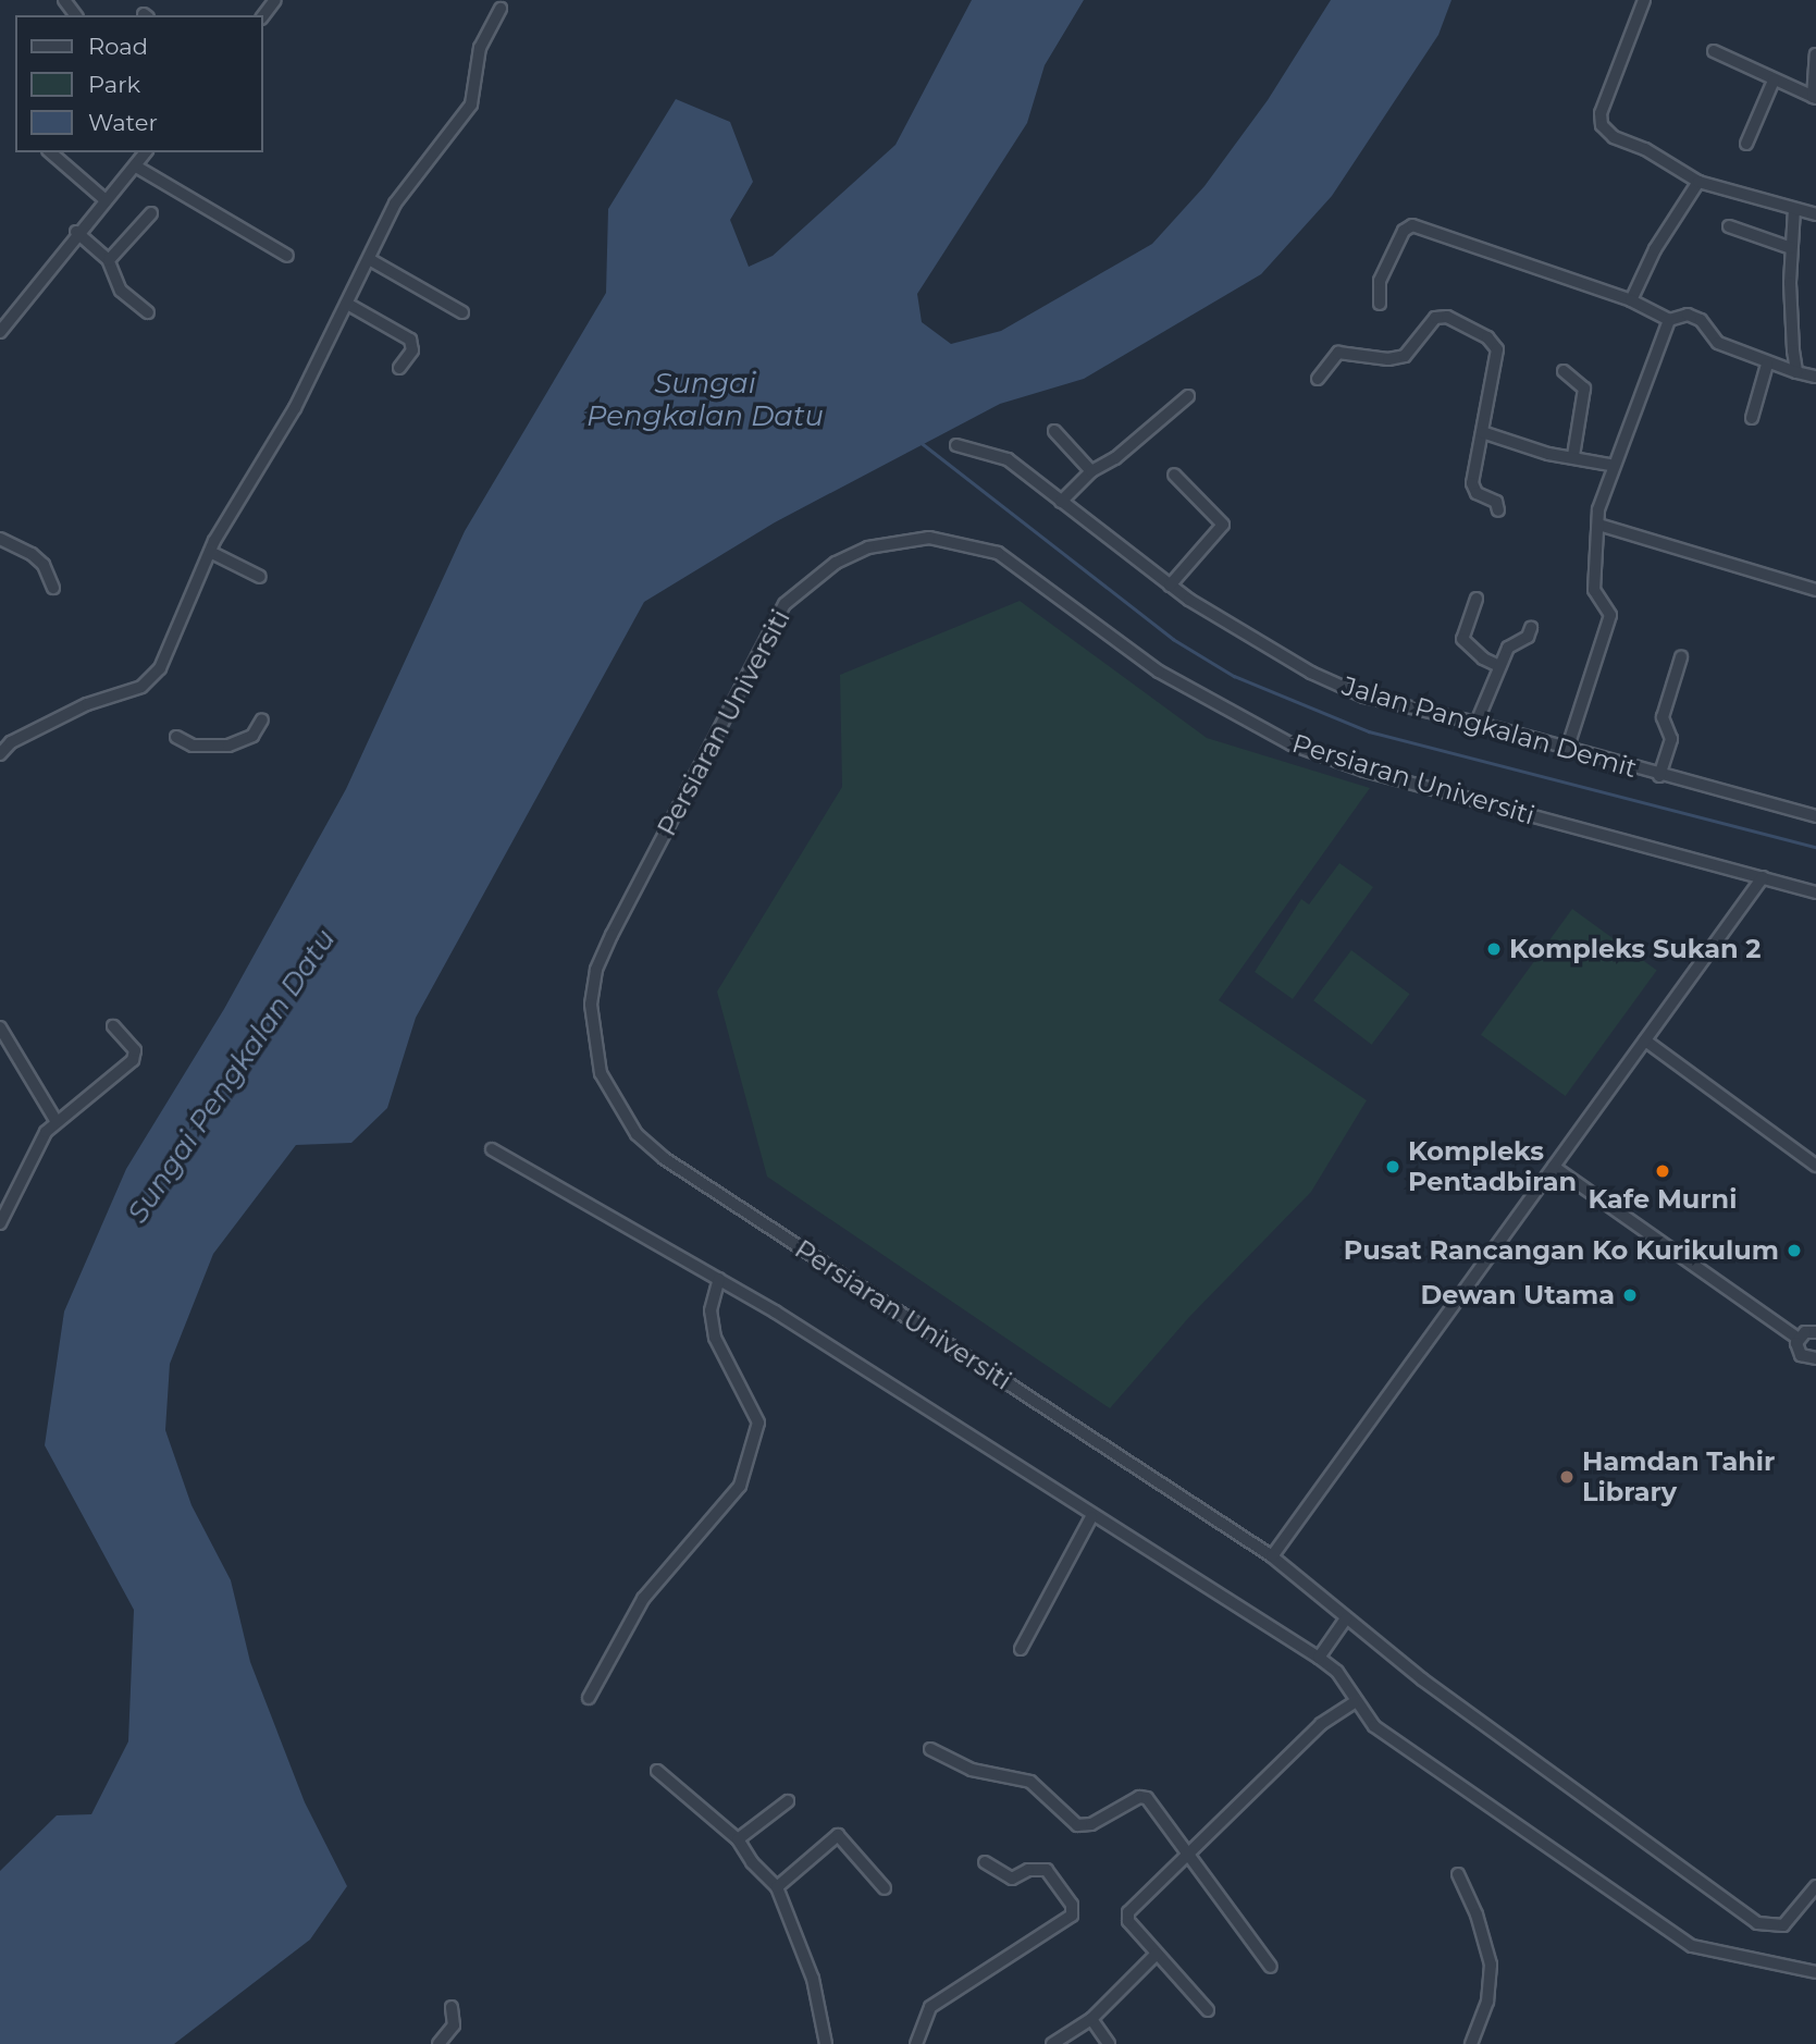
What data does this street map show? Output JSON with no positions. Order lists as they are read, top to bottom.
{
  "streets": {
    "street": ["Persiaran Universiti", "Jalan Pangkalan Demit"]
  },
  "water": ["Sungai Pengkalan Datu"],
  "places": [
    "Kompleks Sukan 2",
    "Kompleks Pentadbiran",
    "Kafe Murni",
    "Pusat Rancangan Ko Kurikulum",
    "Dewan Utama",
    "Hamdan Tahir Library"
  ],
  "legend": ["Road", "Park", "Water"]
}
